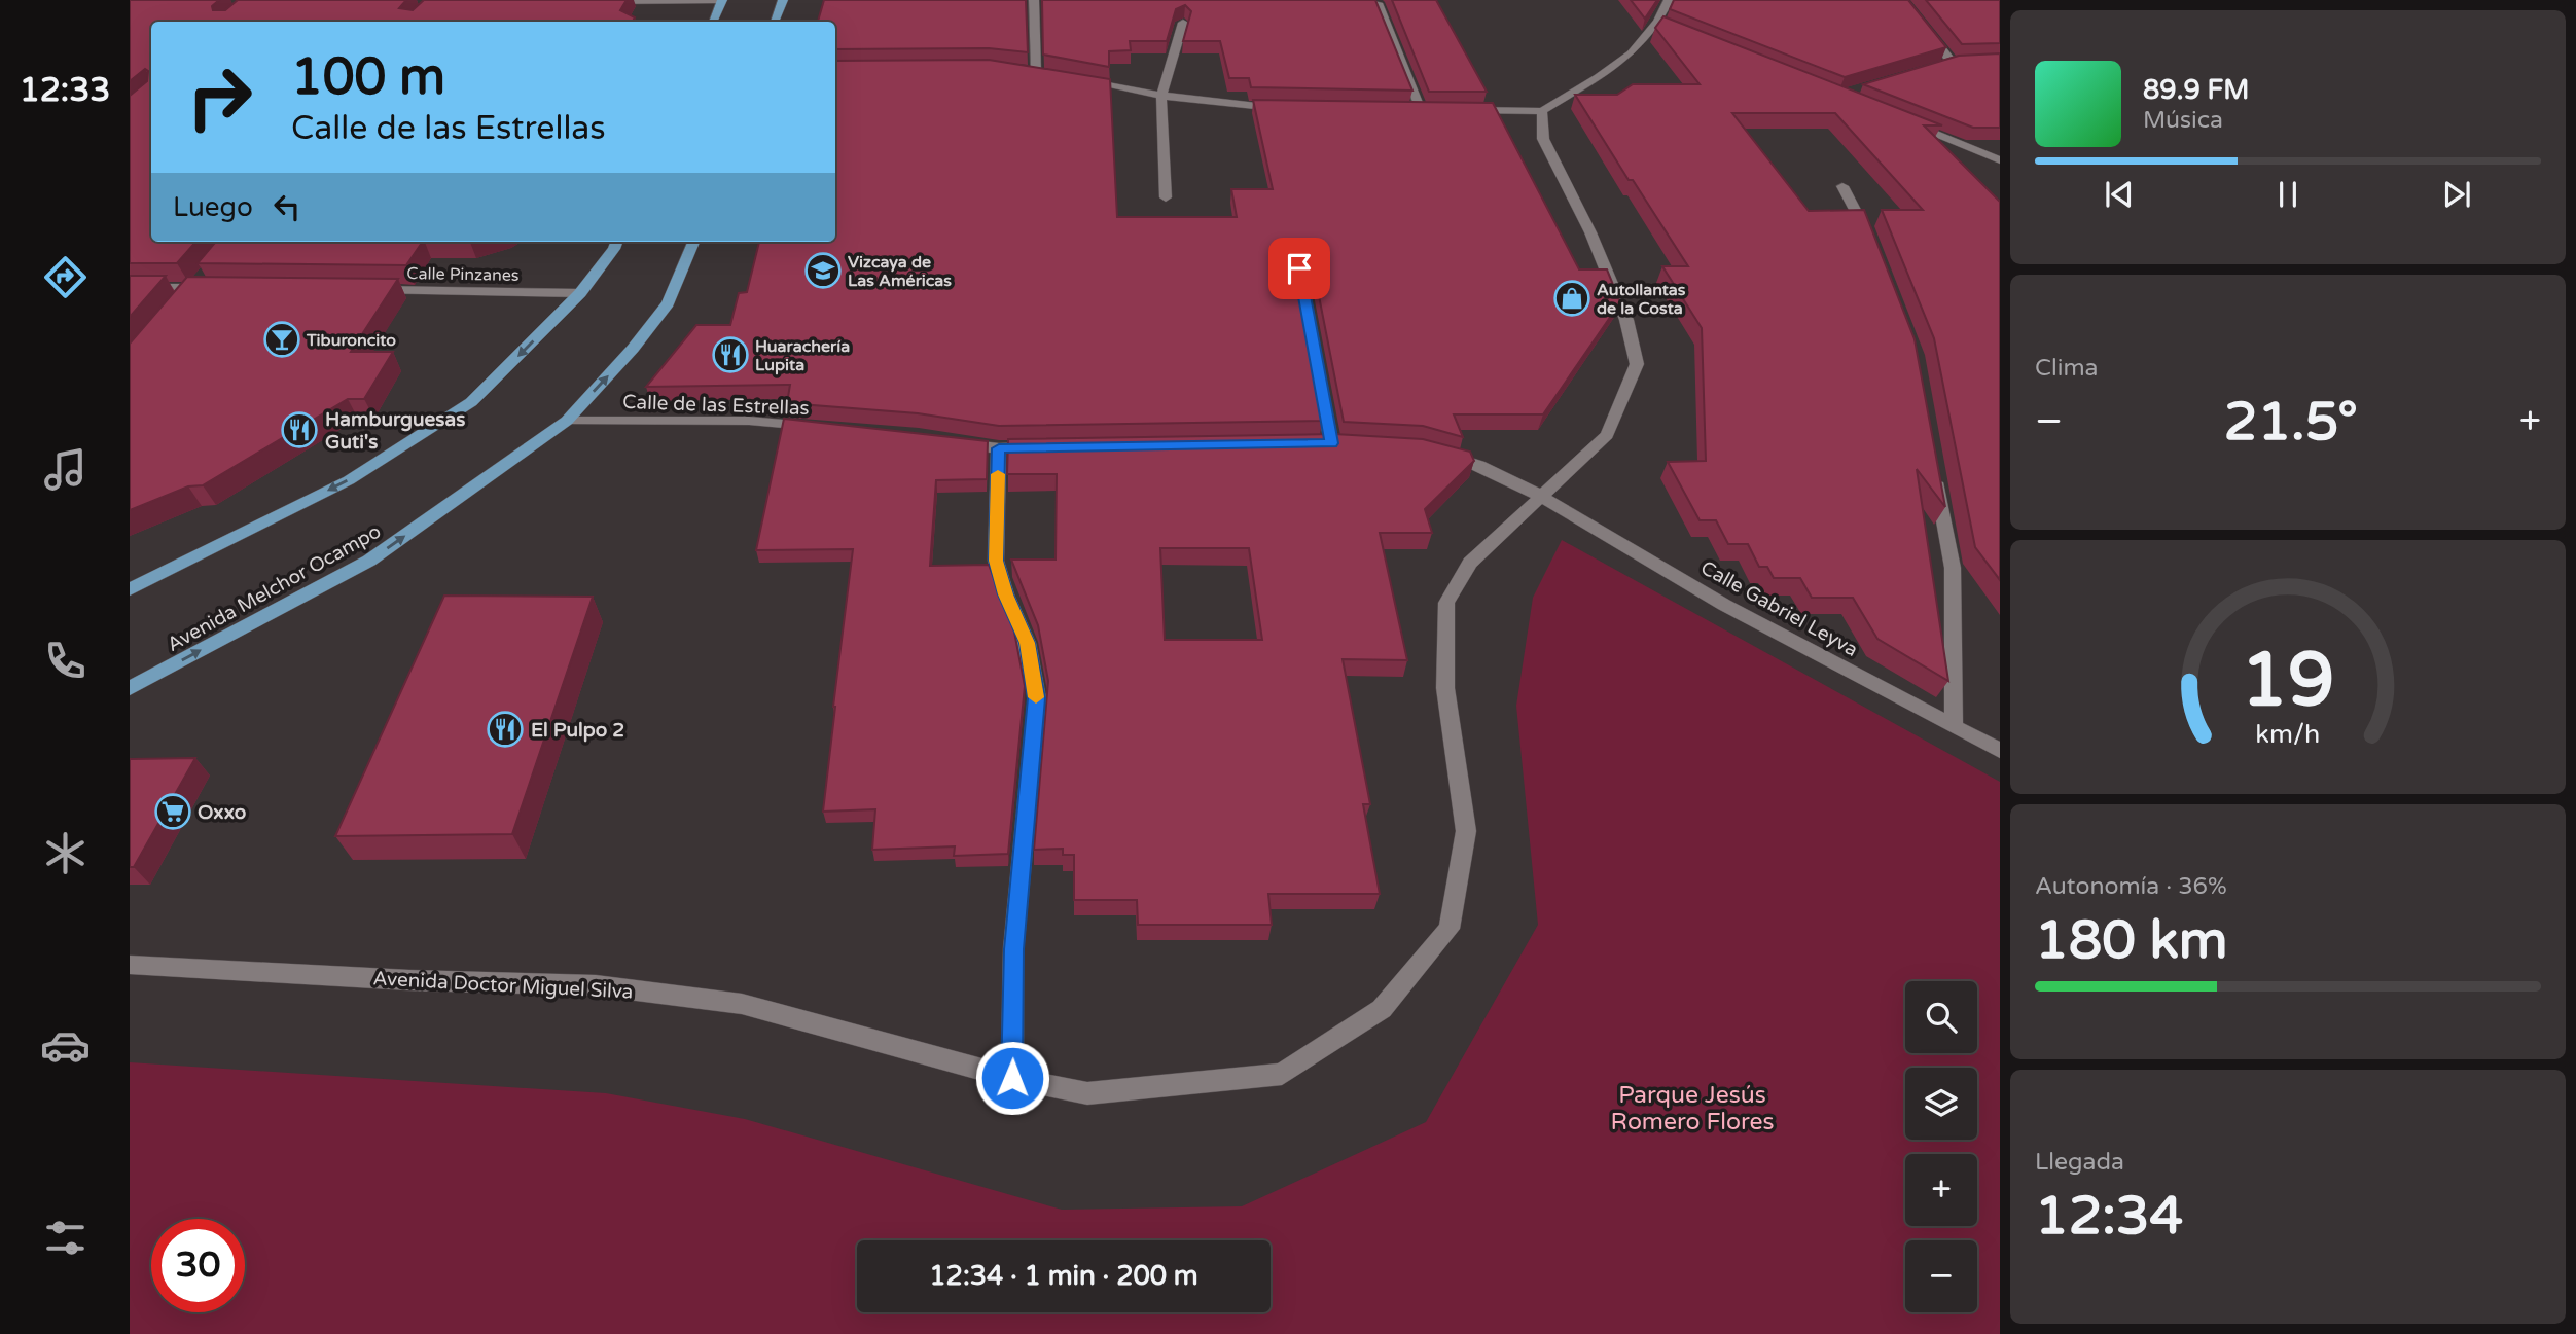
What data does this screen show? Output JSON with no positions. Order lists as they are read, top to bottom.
{
  "streets": {
    "main road": ["Avenida Melchor Ocampo"],
    "street": [
      "Calle Pinzanes",
      "Calle de las Estrellas",
      "Calle Gabriel Leyva",
      "Avenida Doctor Miguel Silva"
    ]
  },
  "crossings": [
    ["Calle de las Estrellas", "Avenida Melchor Ocampo"],
    ["Calle Gabriel Leyva", "Avenida Doctor Miguel Silva"]
  ],
  "parks": ["Parque Jesús Romero Flores"],
  "places": {
    "school or university": ["Vizcaya de Las Américas"],
    "shop": ["Autollantas de la Costa"],
    "bar": ["Tiburoncito"],
    "restaurant": ["Huarachería Lupita", "Hamburguesas Guti's", "El Pulpo 2"],
    "supermarket": ["Oxxo"]
  },
  "page": {
    "tabs": "12:33",
    "turn": ["100 m", "Calle de las Estrellas"],
    "song": ["89.9 FM", "Música"],
    "then": "Luego",
    "tile": [
      "Clima",
      ["Autonomía · 36%", "180 km"],
      ["Llegada", "12:34"]
    ],
    "heat": ["−", "21.5°", "+"],
    "map_buttons": ["+", "−"],
    "limit": "30",
    "trip": "12:34 · 1 min · 200 m",
    "gauge": ["19", "km/h"]
  }
}
